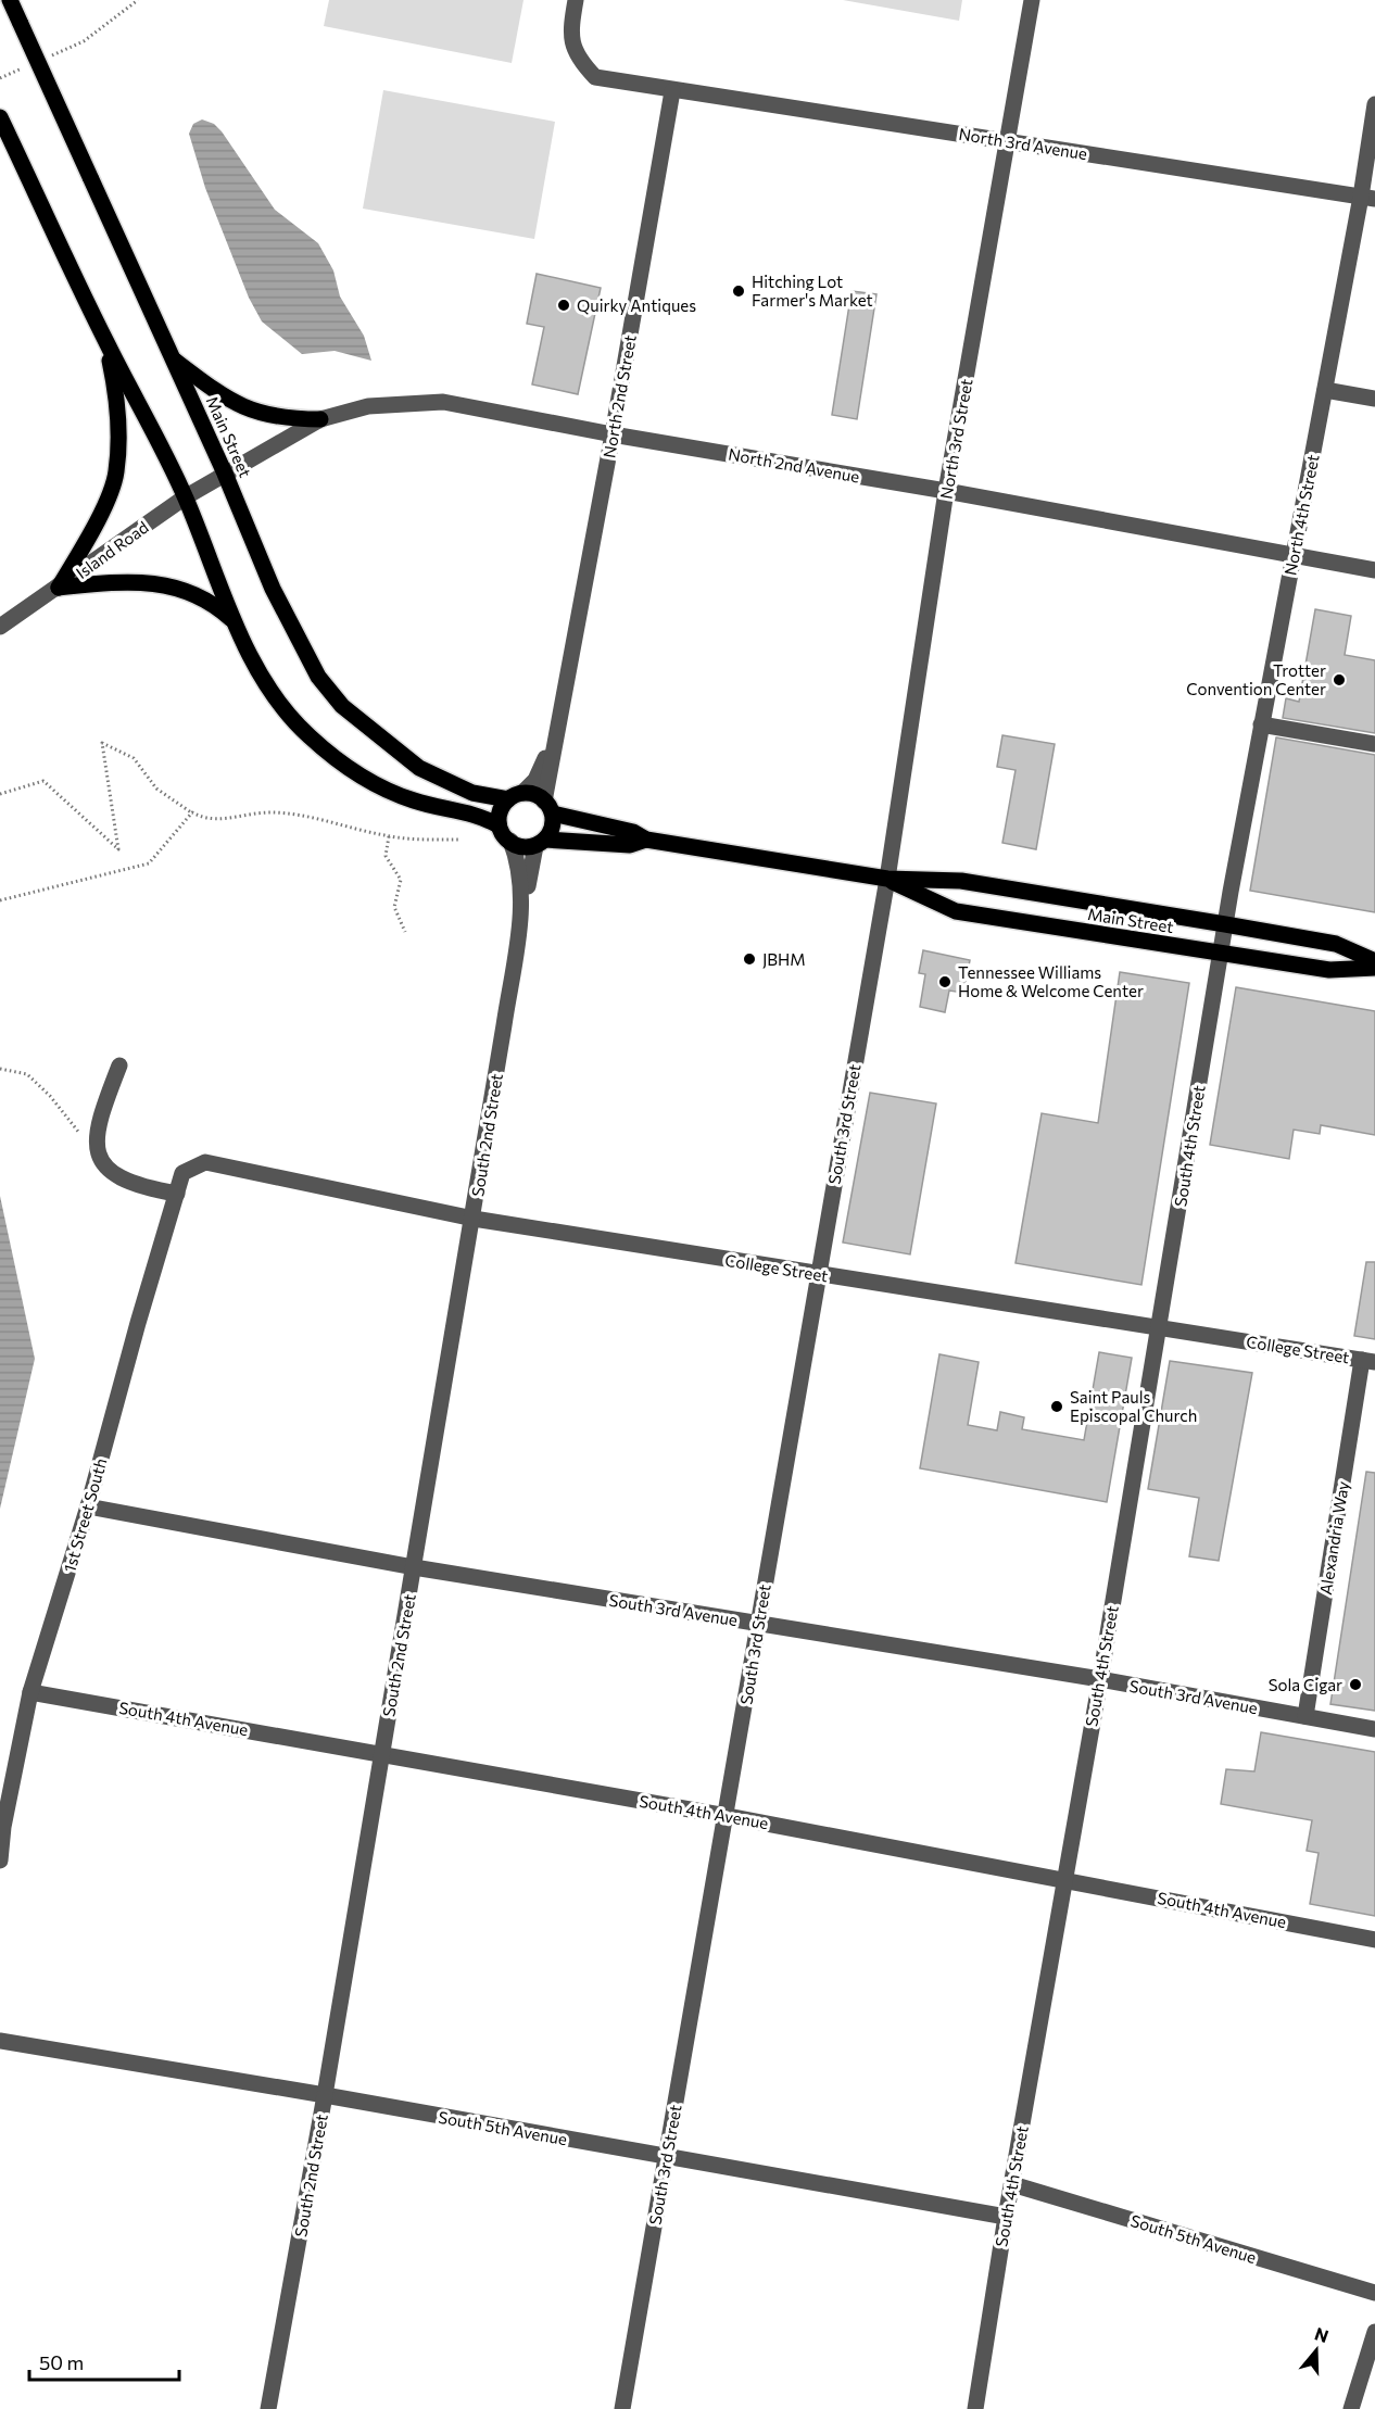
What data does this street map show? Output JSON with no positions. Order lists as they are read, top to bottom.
{
  "streets": {
    "main road": ["Main Street"],
    "street": [
      "North 3rd Avenue",
      "North 2nd Street",
      "North 3rd Street",
      "North 2nd Avenue",
      "North 4th Street",
      "Island Road",
      "South 3rd Street",
      "South 2nd Street",
      "South 4th Street",
      "College Street",
      "1st Street South",
      "Alexandria Way",
      "South 3rd Avenue",
      "South 4th Avenue",
      "South 5th Avenue"
    ]
  },
  "crossings": [
    ["North 3rd Avenue", "North 2nd Street"],
    ["North 3rd Avenue", "North 3rd Street"],
    ["North 3rd Avenue", "North 4th Street"],
    ["North 2nd Street", "Main Street"],
    ["North 2nd Street", "North 2nd Avenue"],
    ["North 2nd Street", "South 2nd Street"],
    ["Main Street", "North 3rd Street"],
    ["Main Street", "North 2nd Avenue"],
    ["Main Street", "North 4th Street"],
    ["Main Street", "Island Road"],
    ["Main Street", "South 3rd Street"],
    ["Main Street", "South 2nd Street"],
    ["Main Street", "South 4th Street"],
    ["North 3rd Street", "North 2nd Avenue"],
    ["North 3rd Street", "South 3rd Street"],
    ["North 2nd Avenue", "North 4th Street"],
    ["North 2nd Avenue", "Island Road"],
    ["North 4th Street", "South 4th Street"],
    ["South 3rd Street", "College Street"],
    ["South 3rd Street", "South 3rd Avenue"],
    ["South 3rd Street", "South 4th Avenue"],
    ["South 3rd Street", "South 5th Avenue"],
    ["South 2nd Street", "College Street"],
    ["South 2nd Street", "South 3rd Avenue"],
    ["South 2nd Street", "South 4th Avenue"],
    ["South 2nd Street", "South 5th Avenue"],
    ["South 4th Street", "College Street"],
    ["South 4th Street", "South 3rd Avenue"],
    ["South 4th Street", "South 4th Avenue"],
    ["South 4th Street", "South 5th Avenue"],
    ["College Street", "1st Street South"],
    ["College Street", "Alexandria Way"],
    ["1st Street South", "South 3rd Avenue"],
    ["1st Street South", "South 4th Avenue"],
    ["Alexandria Way", "South 3rd Avenue"]
  ],
  "places": [
    "Hitching Lot Farmer's Market",
    "Quirky Antiques",
    "Trotter Convention Center",
    "JBHM",
    "Tennessee Williams Home & Welcome Center",
    "Saint Pauls Episcopal Church",
    "Sola Cigar"
  ],
  "scale_bar": "50 m",
  "north": "top"
}
